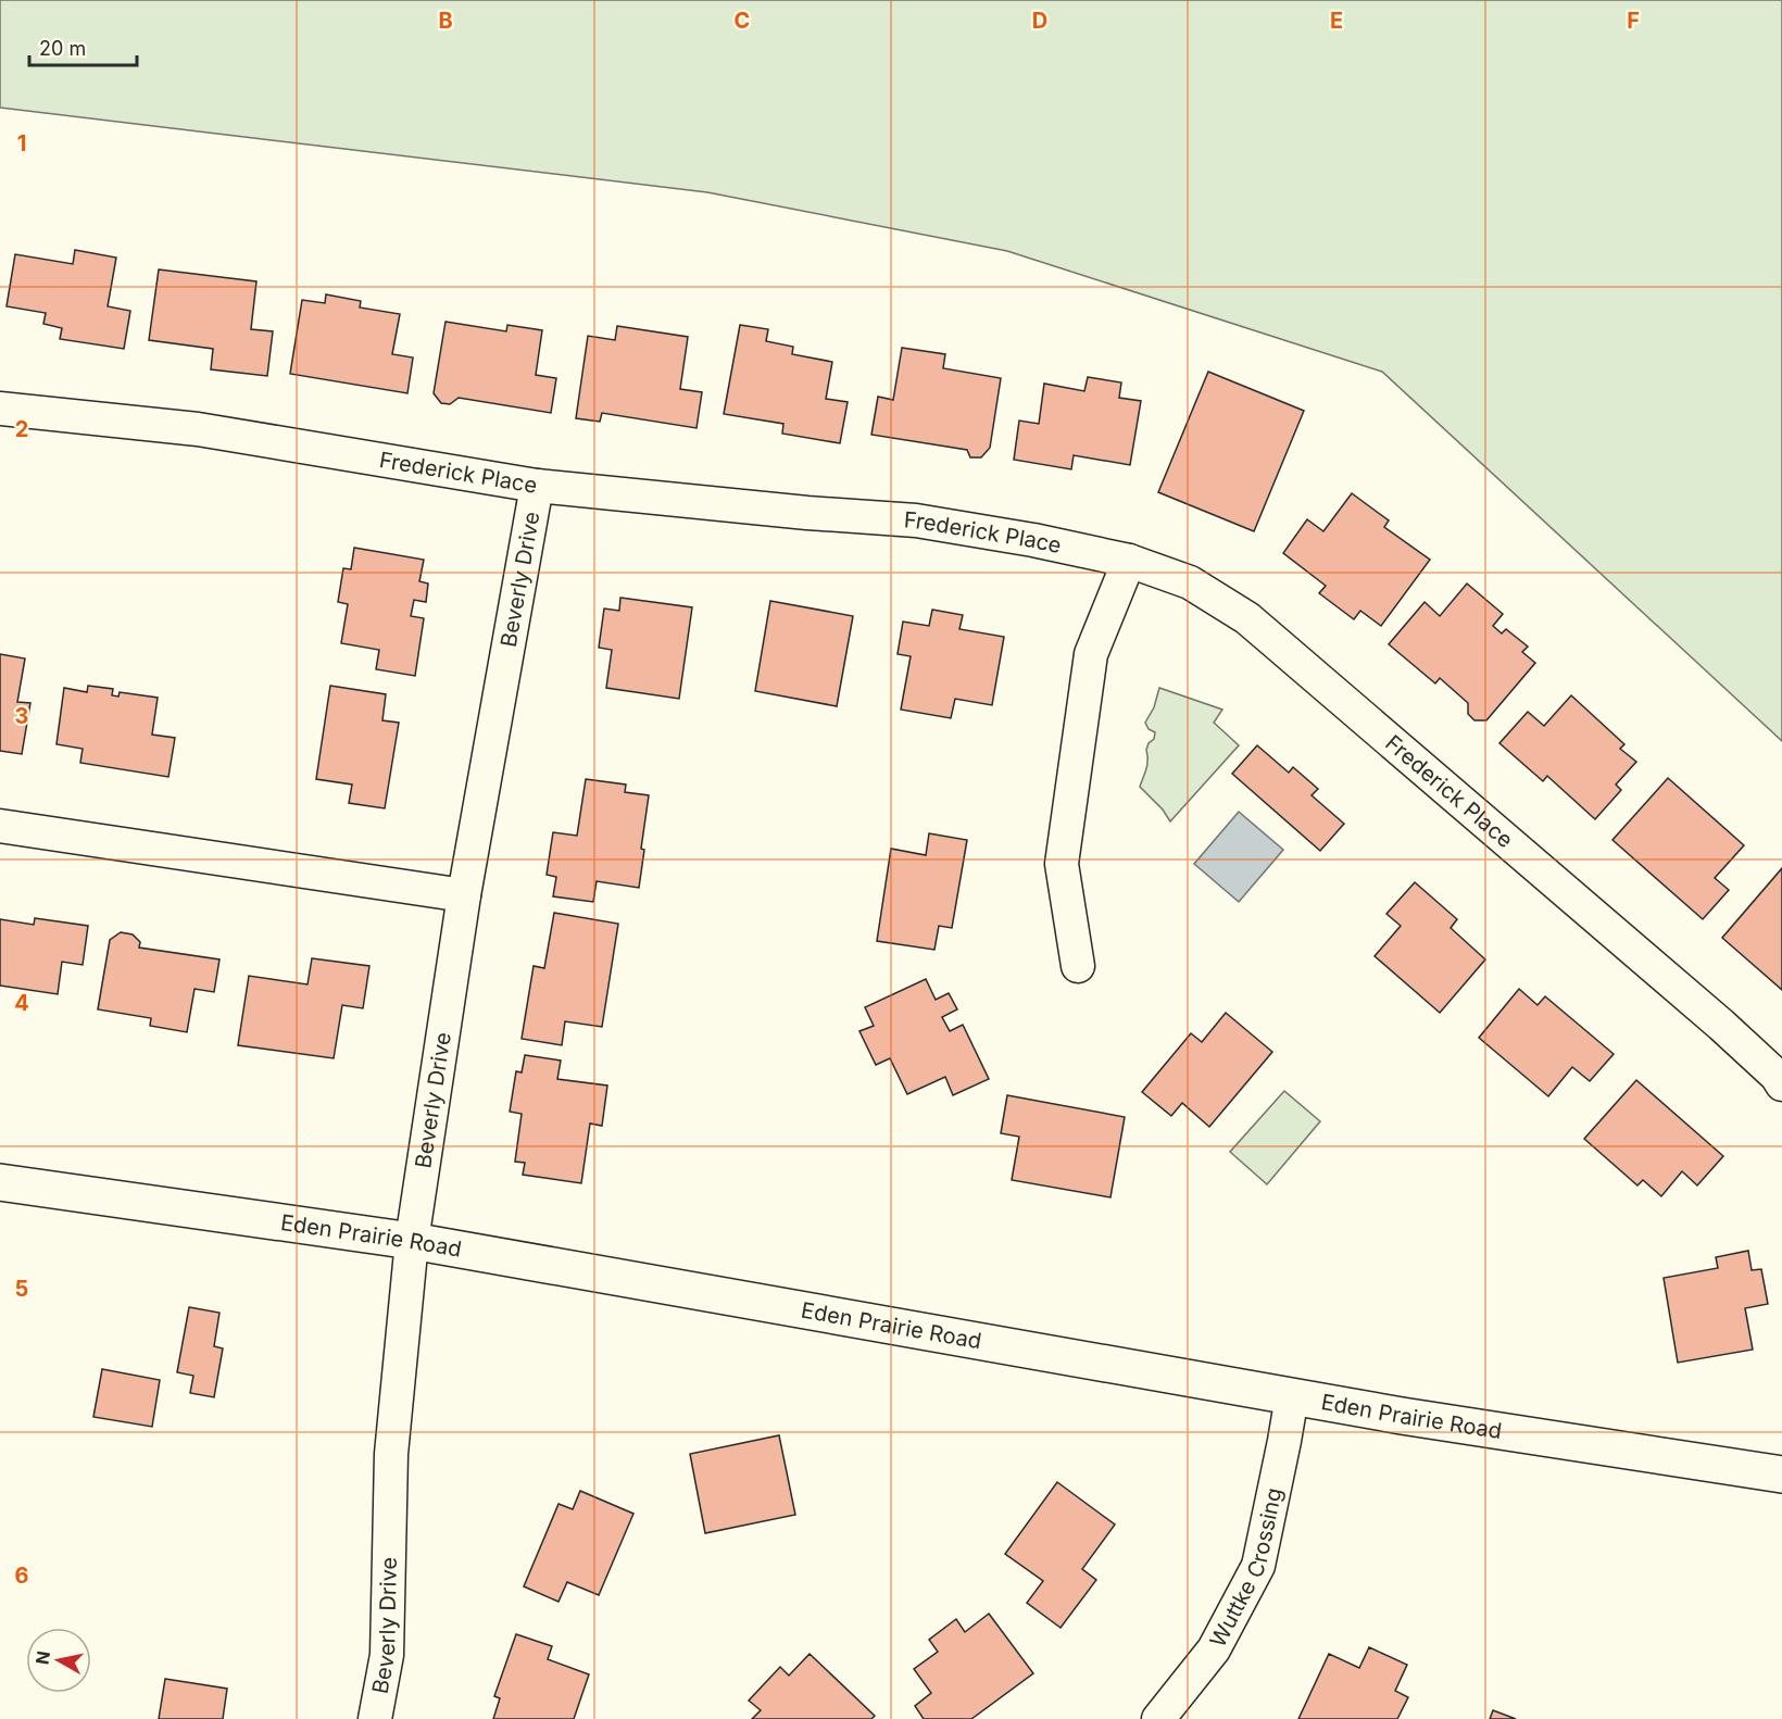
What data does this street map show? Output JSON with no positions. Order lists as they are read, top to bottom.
{
  "streets": {
    "street": [
      "Frederick Place",
      "Beverly Drive",
      "Eden Prairie Road",
      "Wuttke Crossing"
    ]
  },
  "crossings": [
    ["Frederick Place", "Beverly Drive"],
    ["Beverly Drive", "Eden Prairie Road"],
    ["Eden Prairie Road", "Wuttke Crossing"]
  ],
  "scale_bar": "20 m",
  "north": "left",
  "grid": {
    "columns": [
      "B",
      "C",
      "D",
      "E",
      "F"
    ],
    "rows": [
      "1",
      "2",
      "3",
      "4",
      "5",
      "6"
    ]
  }
}
